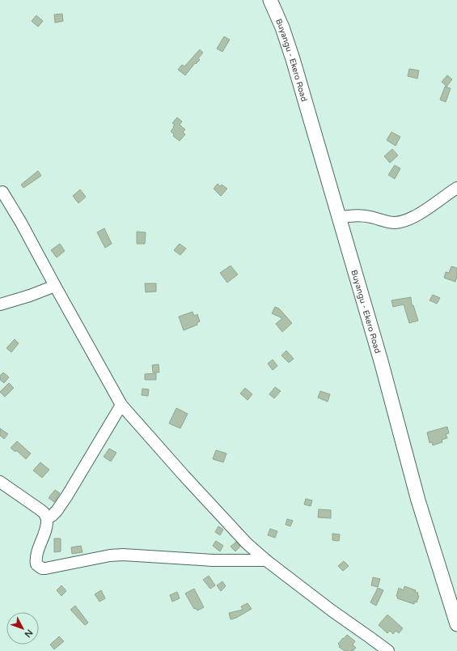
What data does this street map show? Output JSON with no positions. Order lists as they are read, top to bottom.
{
  "streets": {
    "main road": ["Buyangu - Ekero Road"]
  },
  "north": "bottom right"
}
